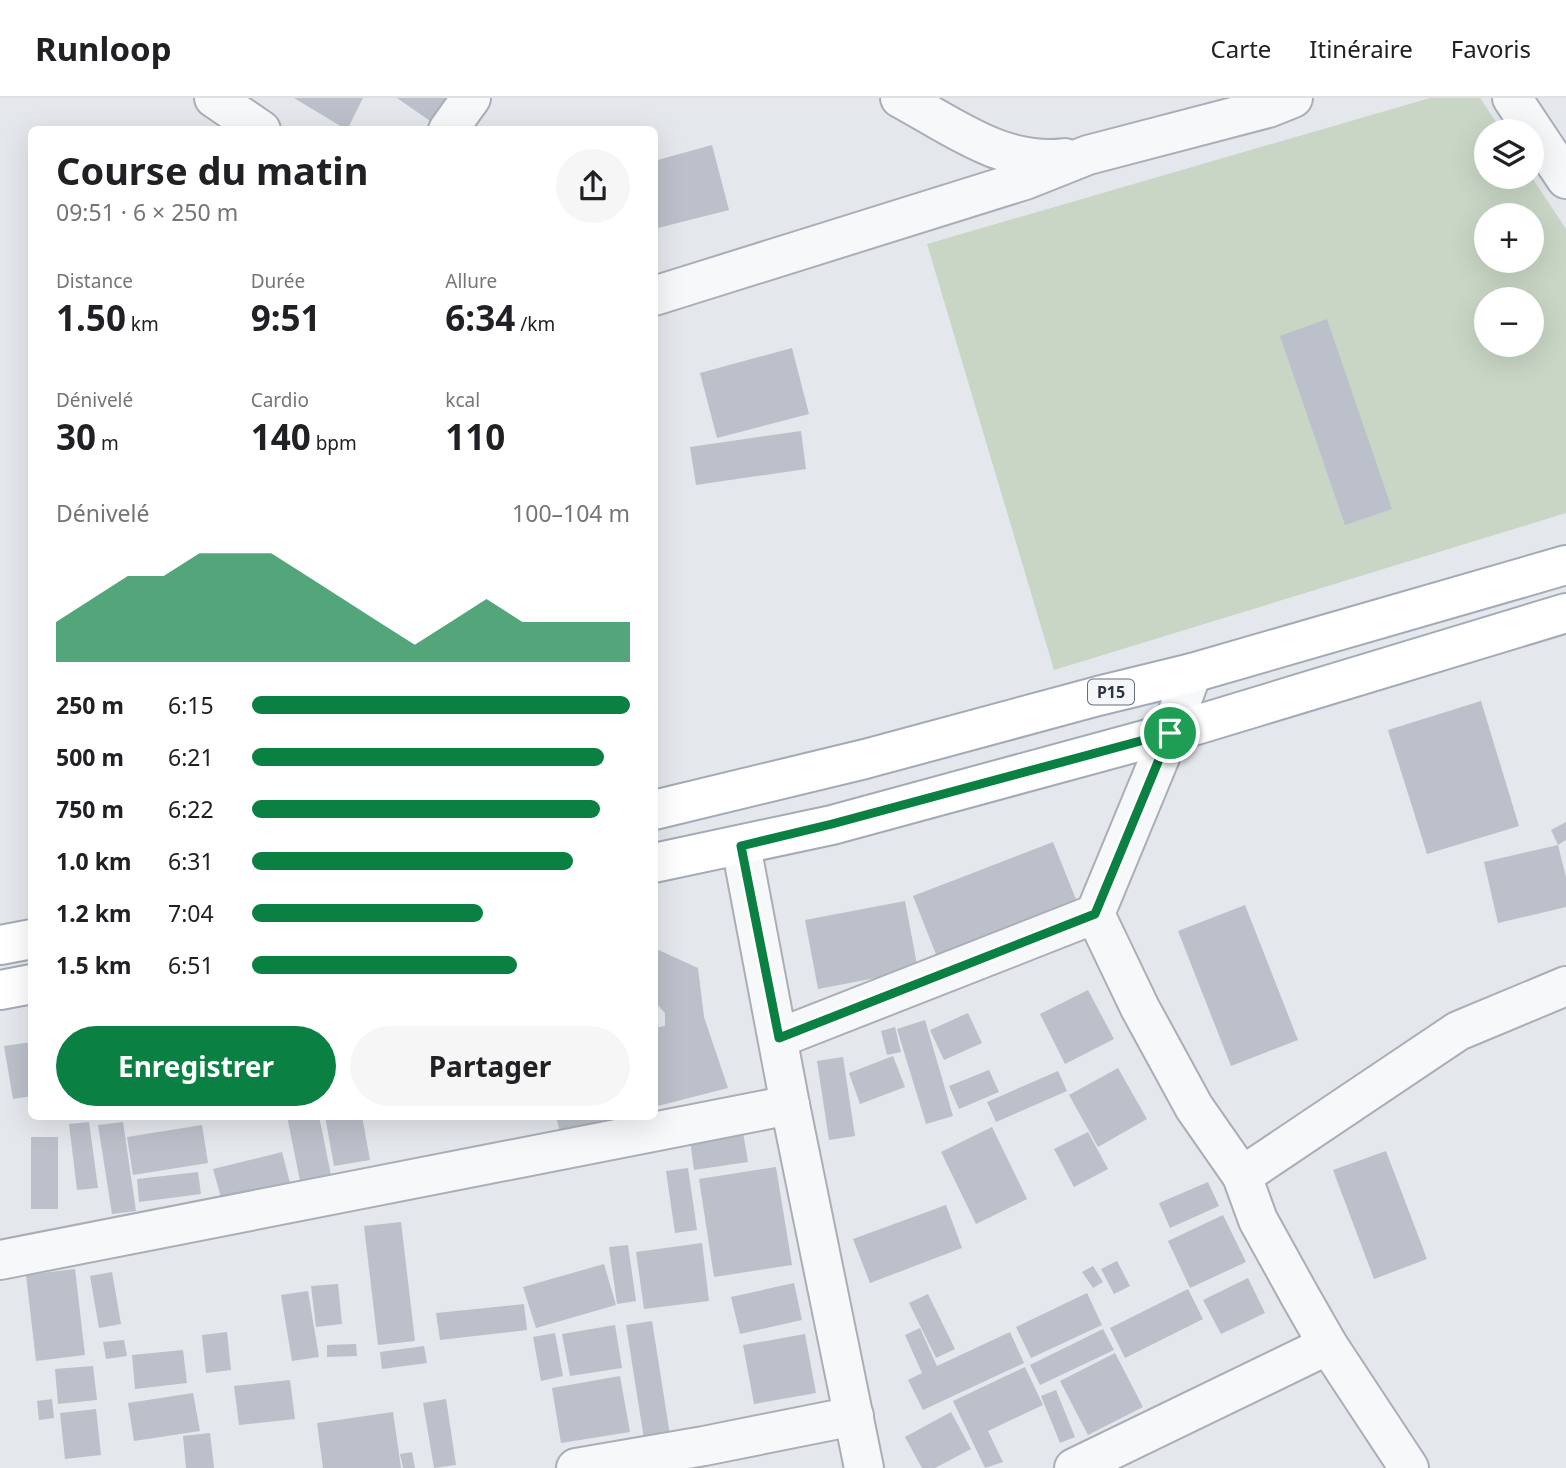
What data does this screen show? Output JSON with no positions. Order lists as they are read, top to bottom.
{
  "streets": {
    "main road": ["P15"]
  },
  "page": {
    "header": "Runloop",
    "nav": ["Carte", "Itinéraire", "Favoris"],
    "map_buttons": ["+", "−"],
    "heading": ["Course du matin", "09:51 · 6 × 250 m"],
    "stats": [
      ["Distance", "1.50 km"],
      ["Durée", "9:51"],
      ["Allure", "6:34 /km"],
      ["Dénivelé", "30 m"],
      ["Cardio", "140 bpm"],
      ["kcal", "110"]
    ],
    "chart": ["Dénivelé", "100–104 m"],
    "list": [
      {
        "name": "250 m",
        "note": "6:15"
      },
      {
        "name": "500 m",
        "note": "6:21"
      },
      {
        "name": "750 m",
        "note": "6:22"
      },
      {
        "name": "1.0 km",
        "note": "6:31"
      },
      {
        "name": "1.2 km",
        "note": "7:04"
      },
      {
        "name": "1.5 km",
        "note": "6:51"
      }
    ],
    "buttons": ["Enregistrer", "Partager"]
  }
}
